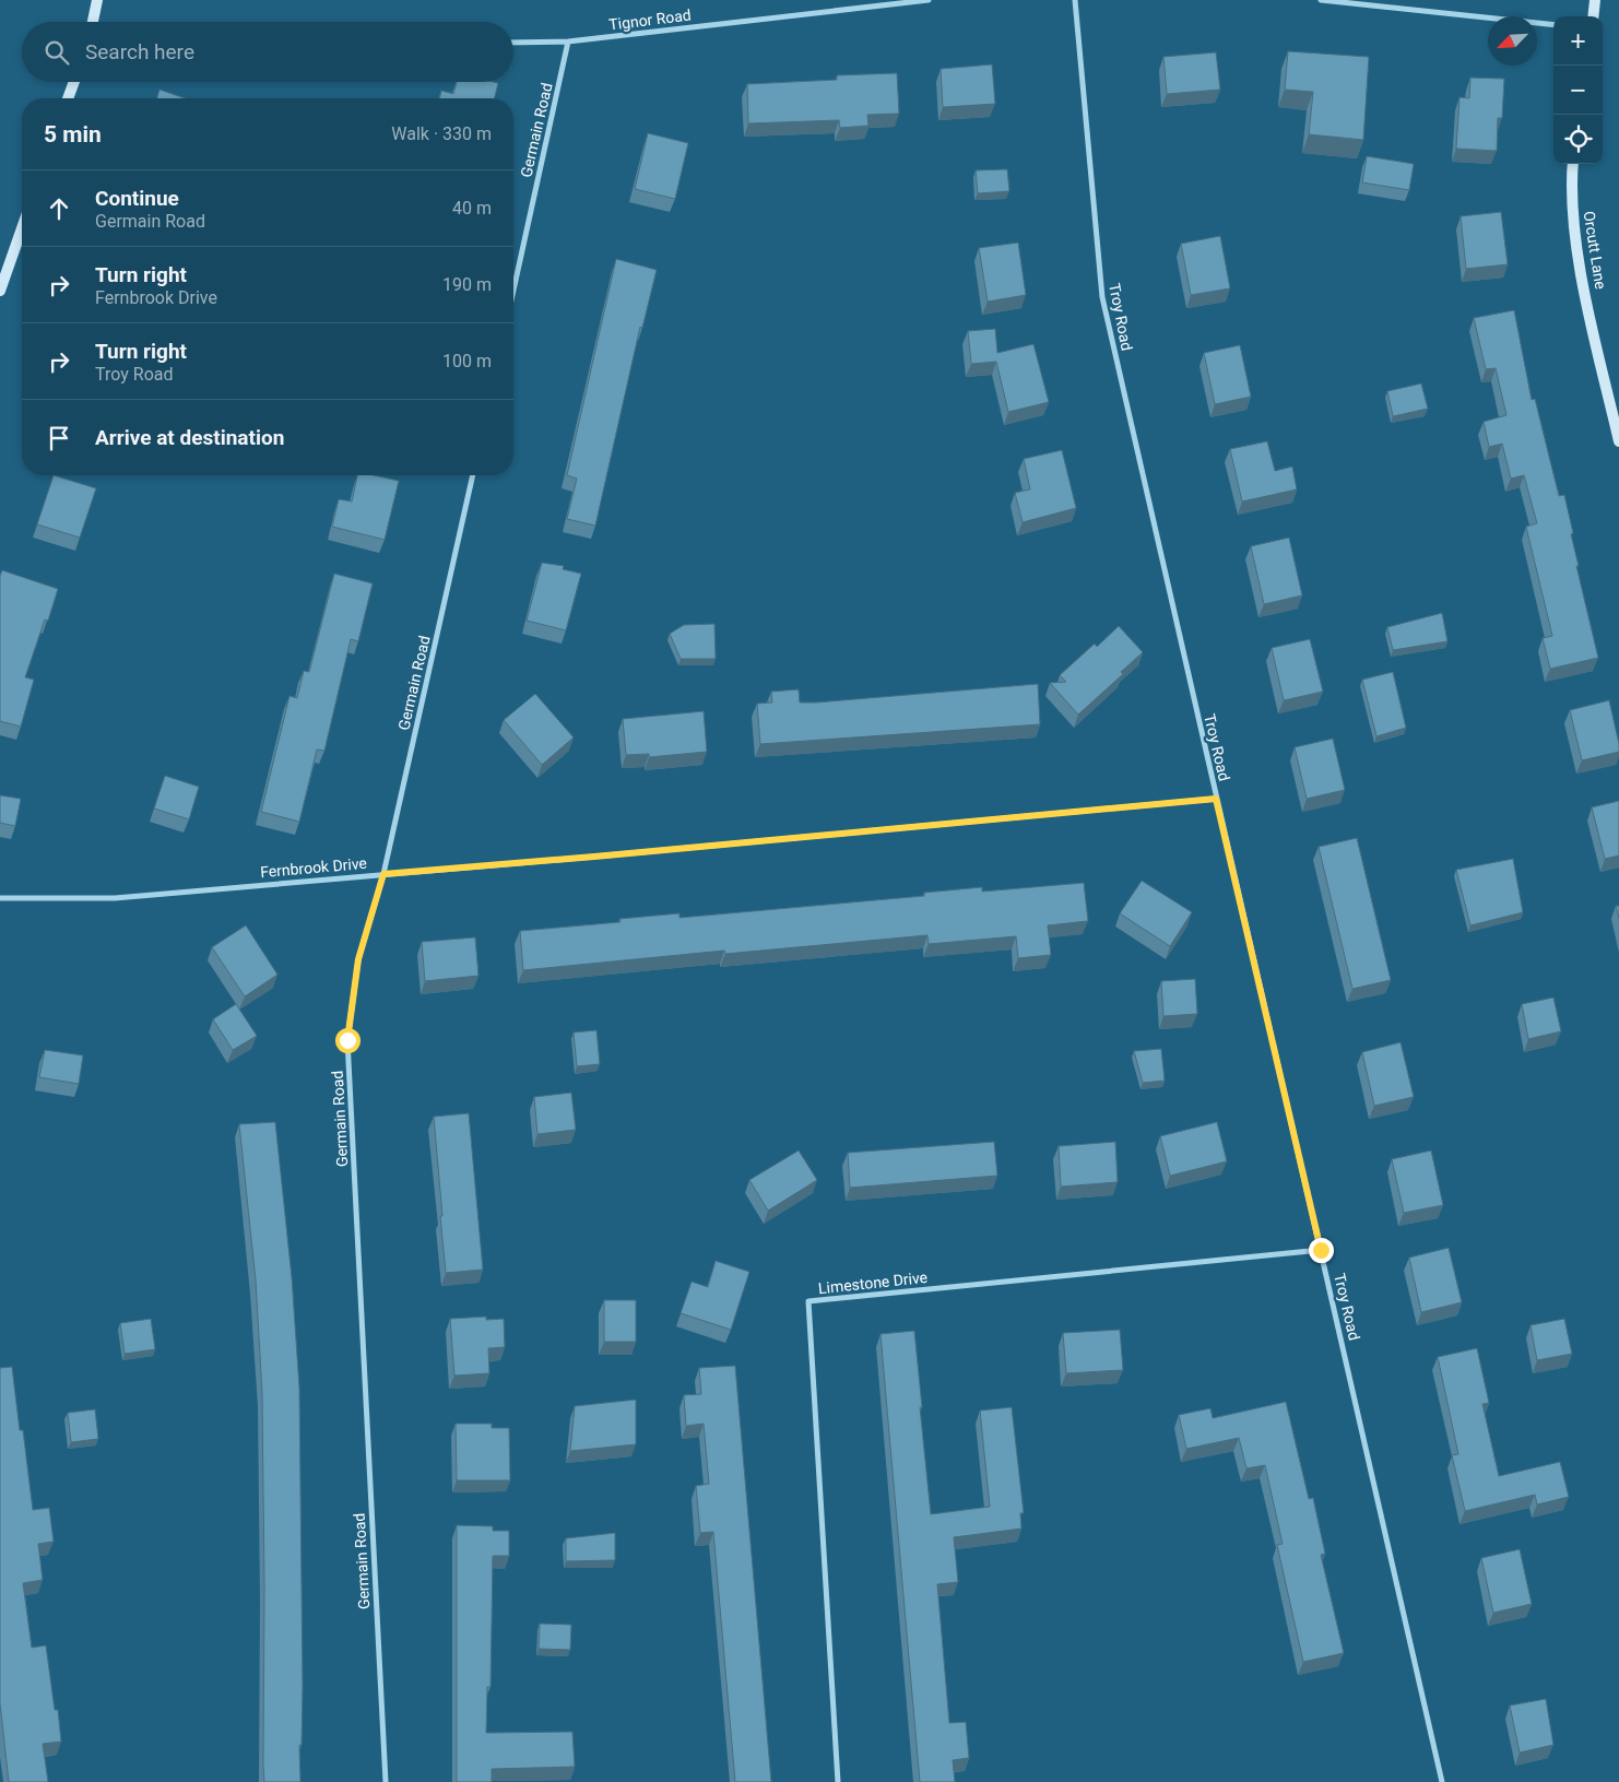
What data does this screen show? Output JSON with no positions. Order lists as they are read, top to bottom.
{
  "streets": {
    "street": [
      "Tignor Road",
      "Germain Road",
      "Orcutt Lane",
      "Troy Road",
      "Fernbrook Drive",
      "Limestone Drive"
    ]
  },
  "crossings": [
    ["Tignor Road", "Germain Road"],
    ["Germain Road", "Fernbrook Drive"],
    ["Troy Road", "Fernbrook Drive"],
    ["Troy Road", "Limestone Drive"]
  ],
  "north": "bottom left",
  "page": {
    "map_buttons": ["+", "−"],
    "search": "Search here",
    "heading": ["5 min", "Walk · 330 m"],
    "list": [
      ["Continue", "Germain Road", "40 m"],
      ["Turn right", "Fernbrook Drive", "190 m"],
      ["Turn right", "Troy Road", "100 m"],
      "Arrive at destination"
    ]
  }
}
